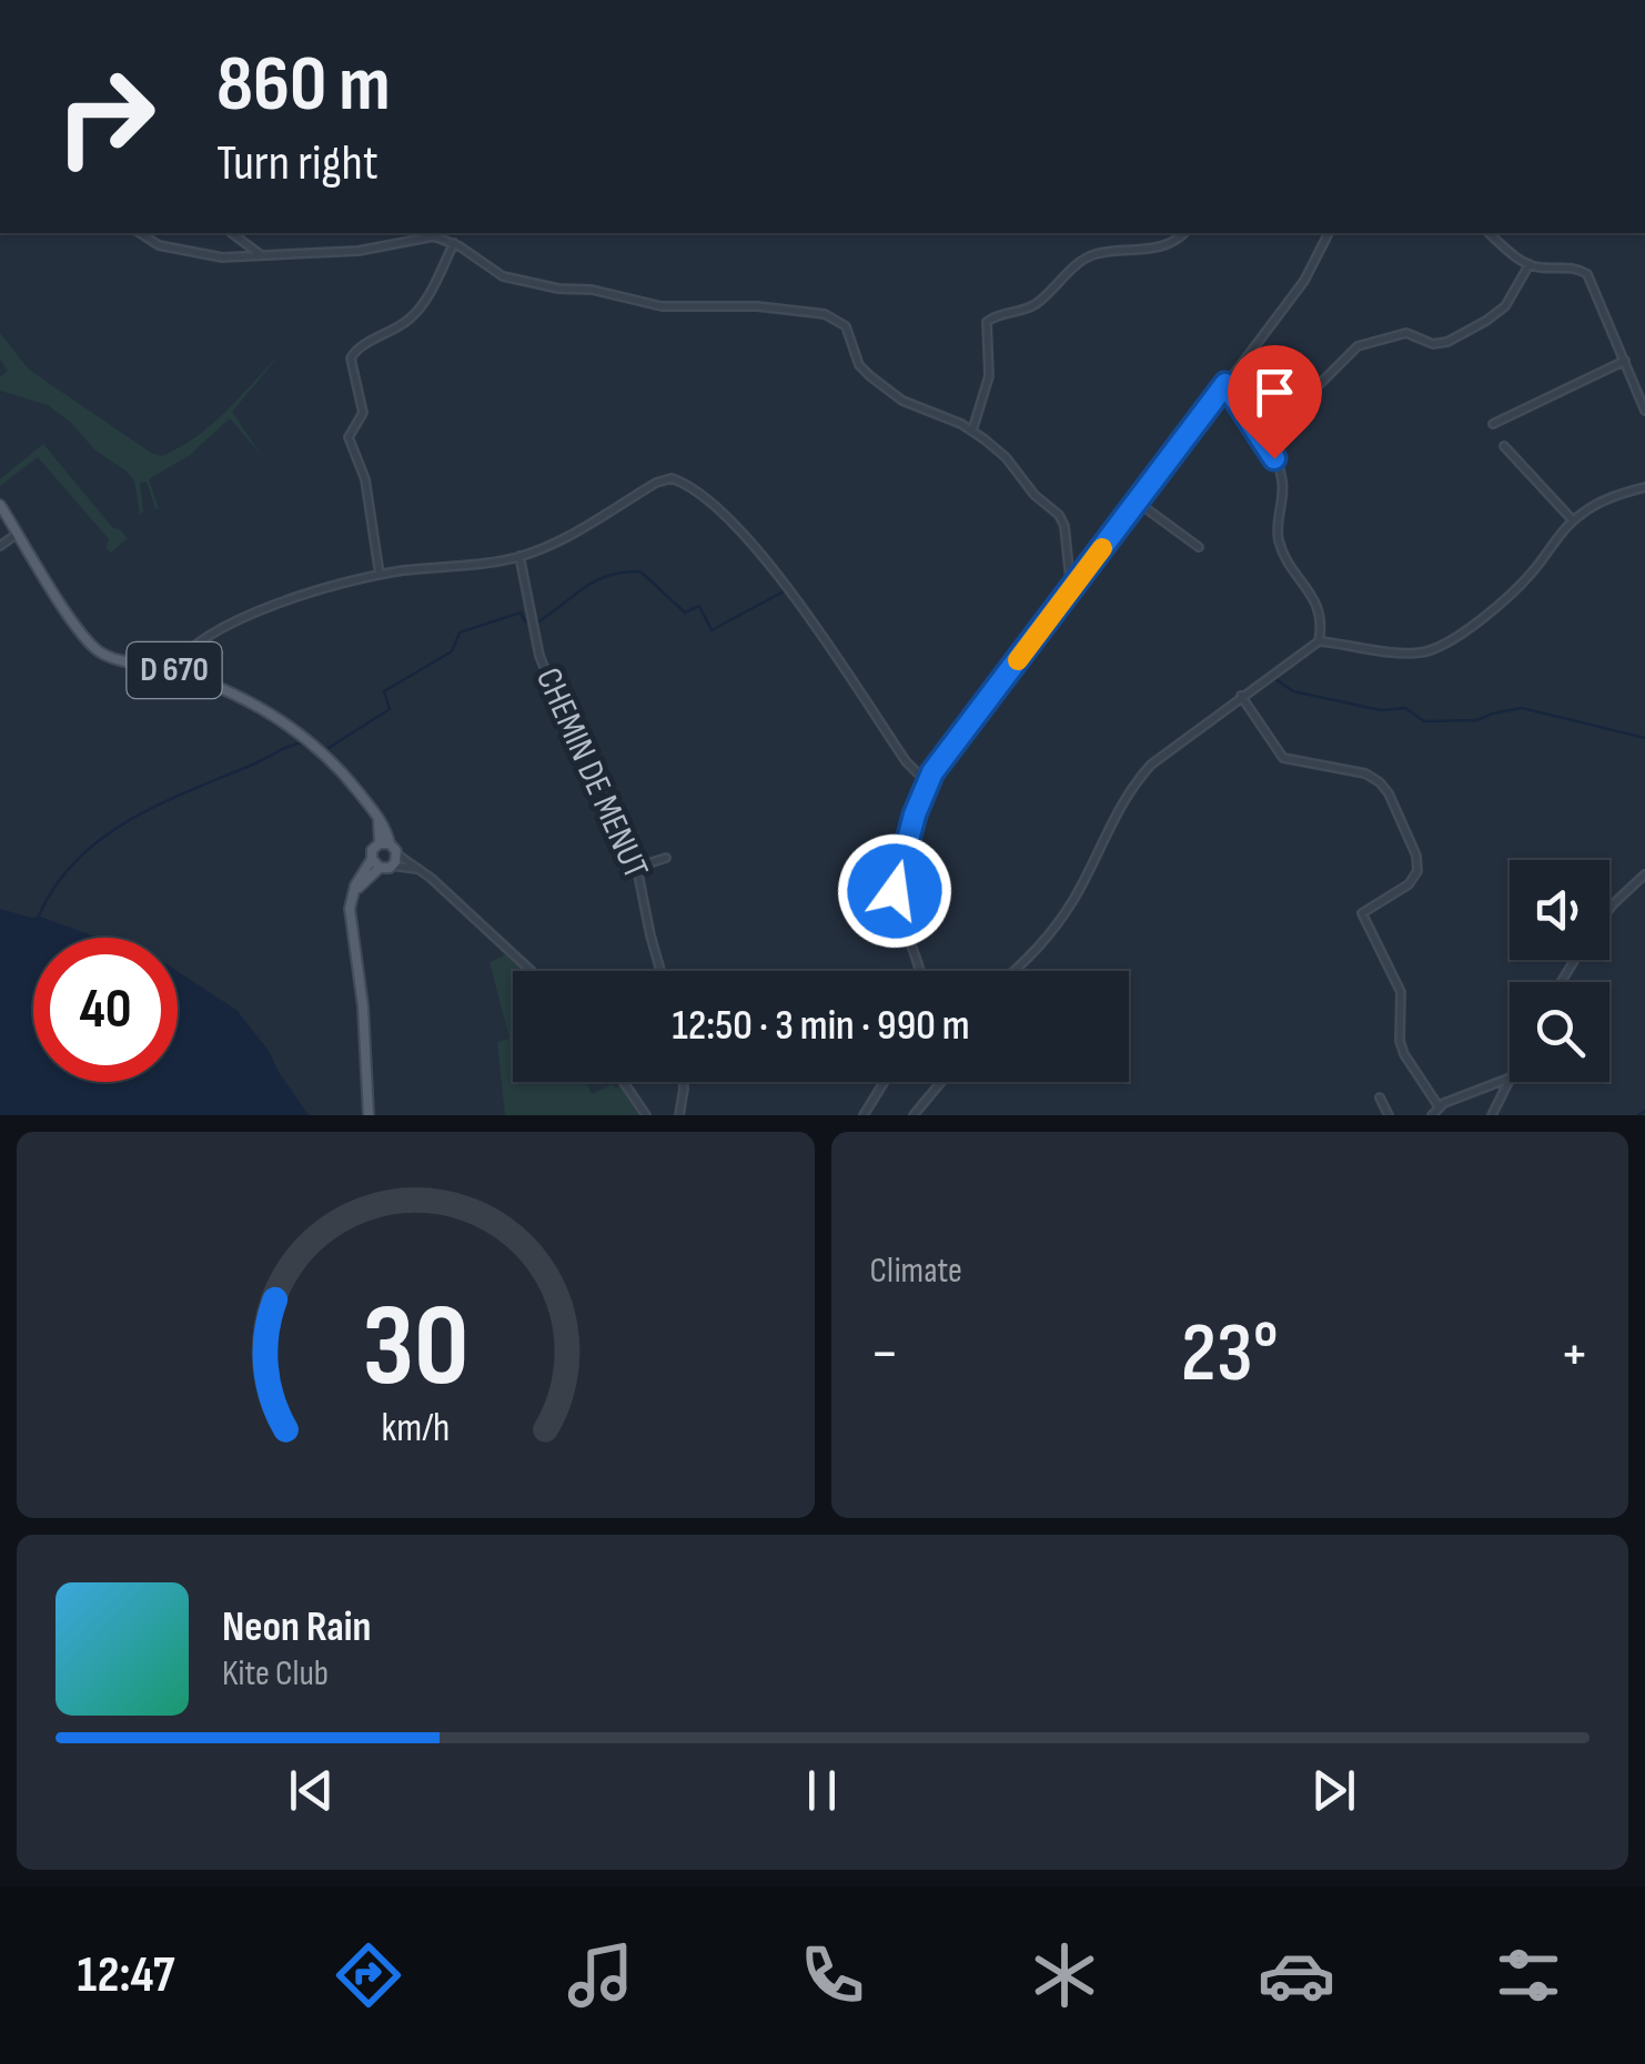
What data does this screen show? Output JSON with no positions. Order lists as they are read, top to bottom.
{
  "streets": {
    "main road": ["D 670"],
    "street": ["CHEMIN DE MENUT"]
  },
  "page": {
    "turn": ["860 m", "Turn right"],
    "limit": "40",
    "trip": "12:50 · 3 min · 990 m",
    "tile": "Climate",
    "heat": ["−", "23°", "+"],
    "song": ["Neon Rain", "Kite Club"],
    "tabs": "12:47",
    "gauge": ["30", "km/h"]
  }
}
